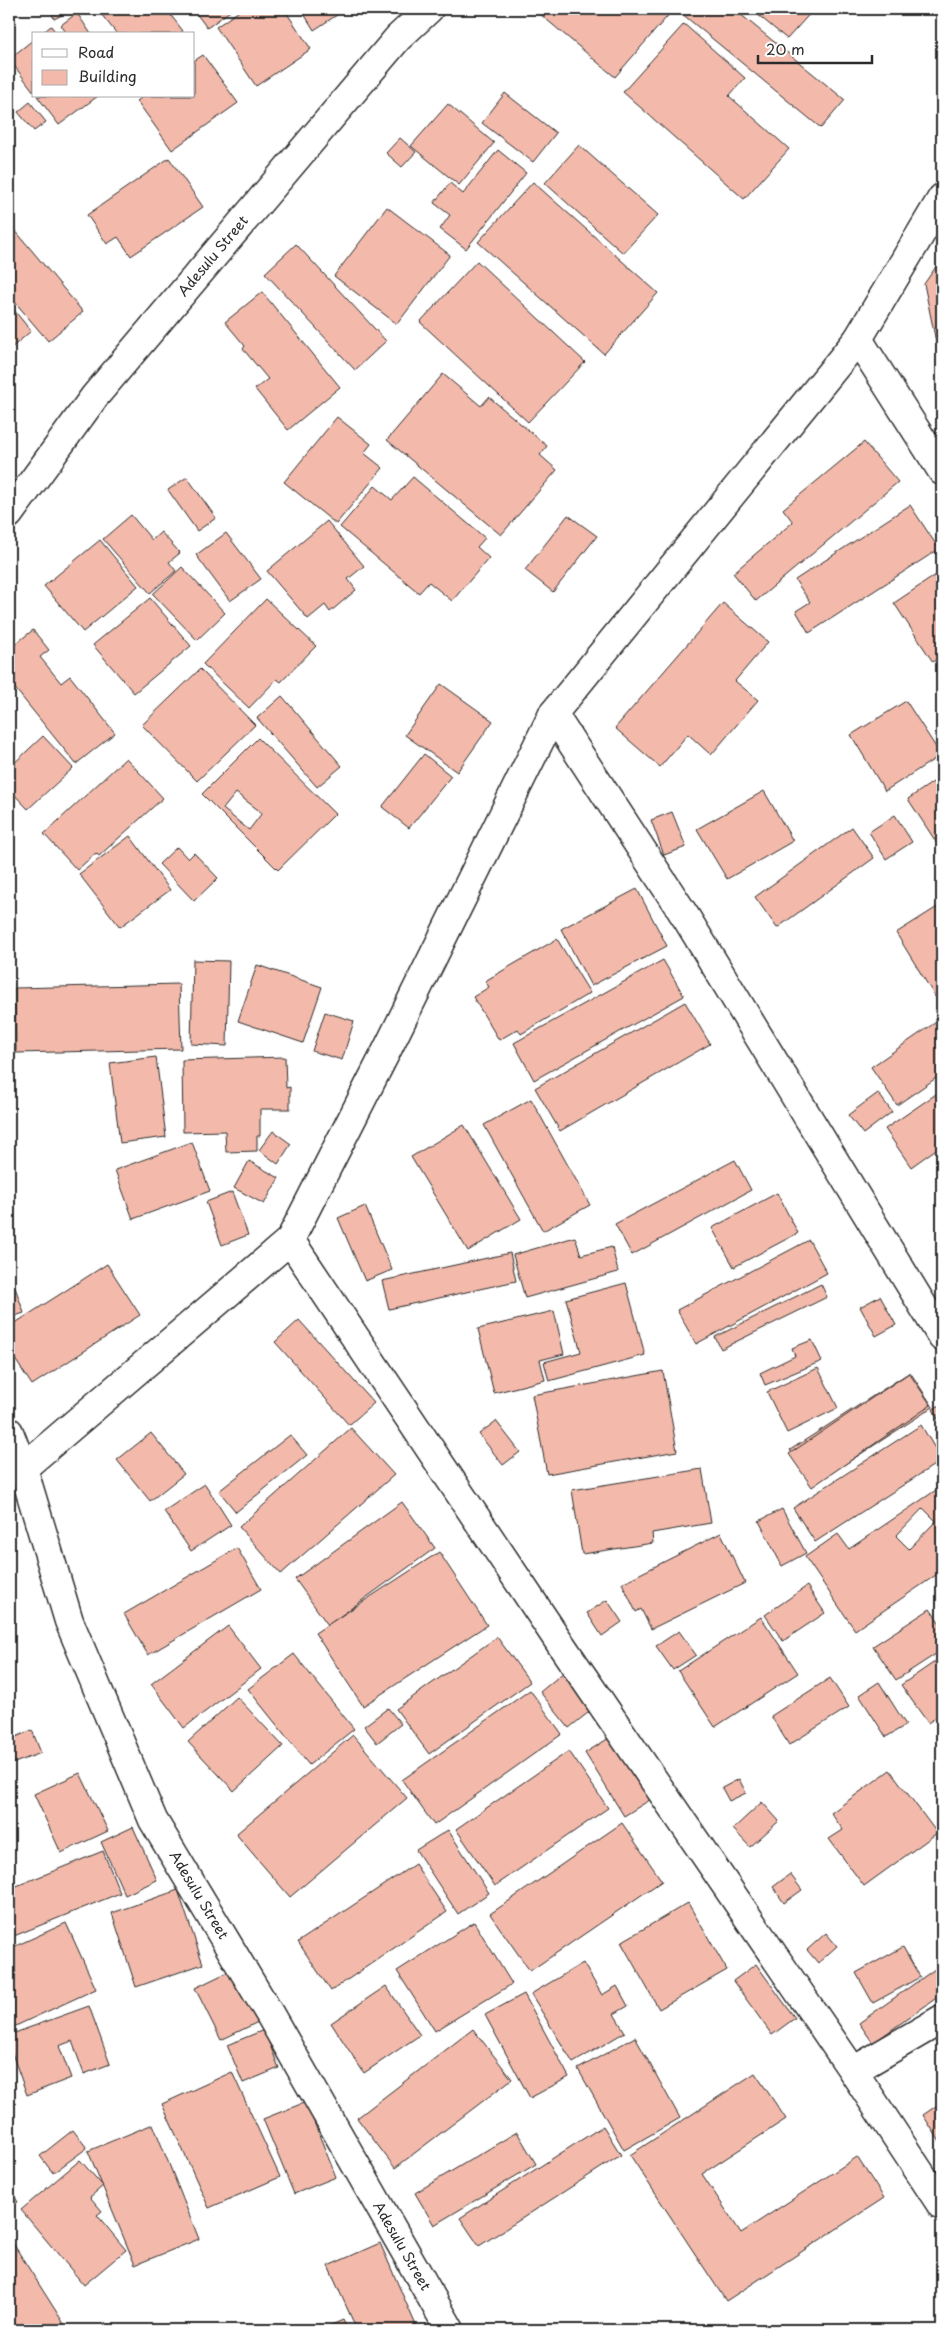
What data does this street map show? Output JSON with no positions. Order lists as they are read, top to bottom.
{
  "streets": {
    "street": ["Adesulu Street"]
  },
  "legend": ["Road", "Building"],
  "scale_bar": "20 m"
}
